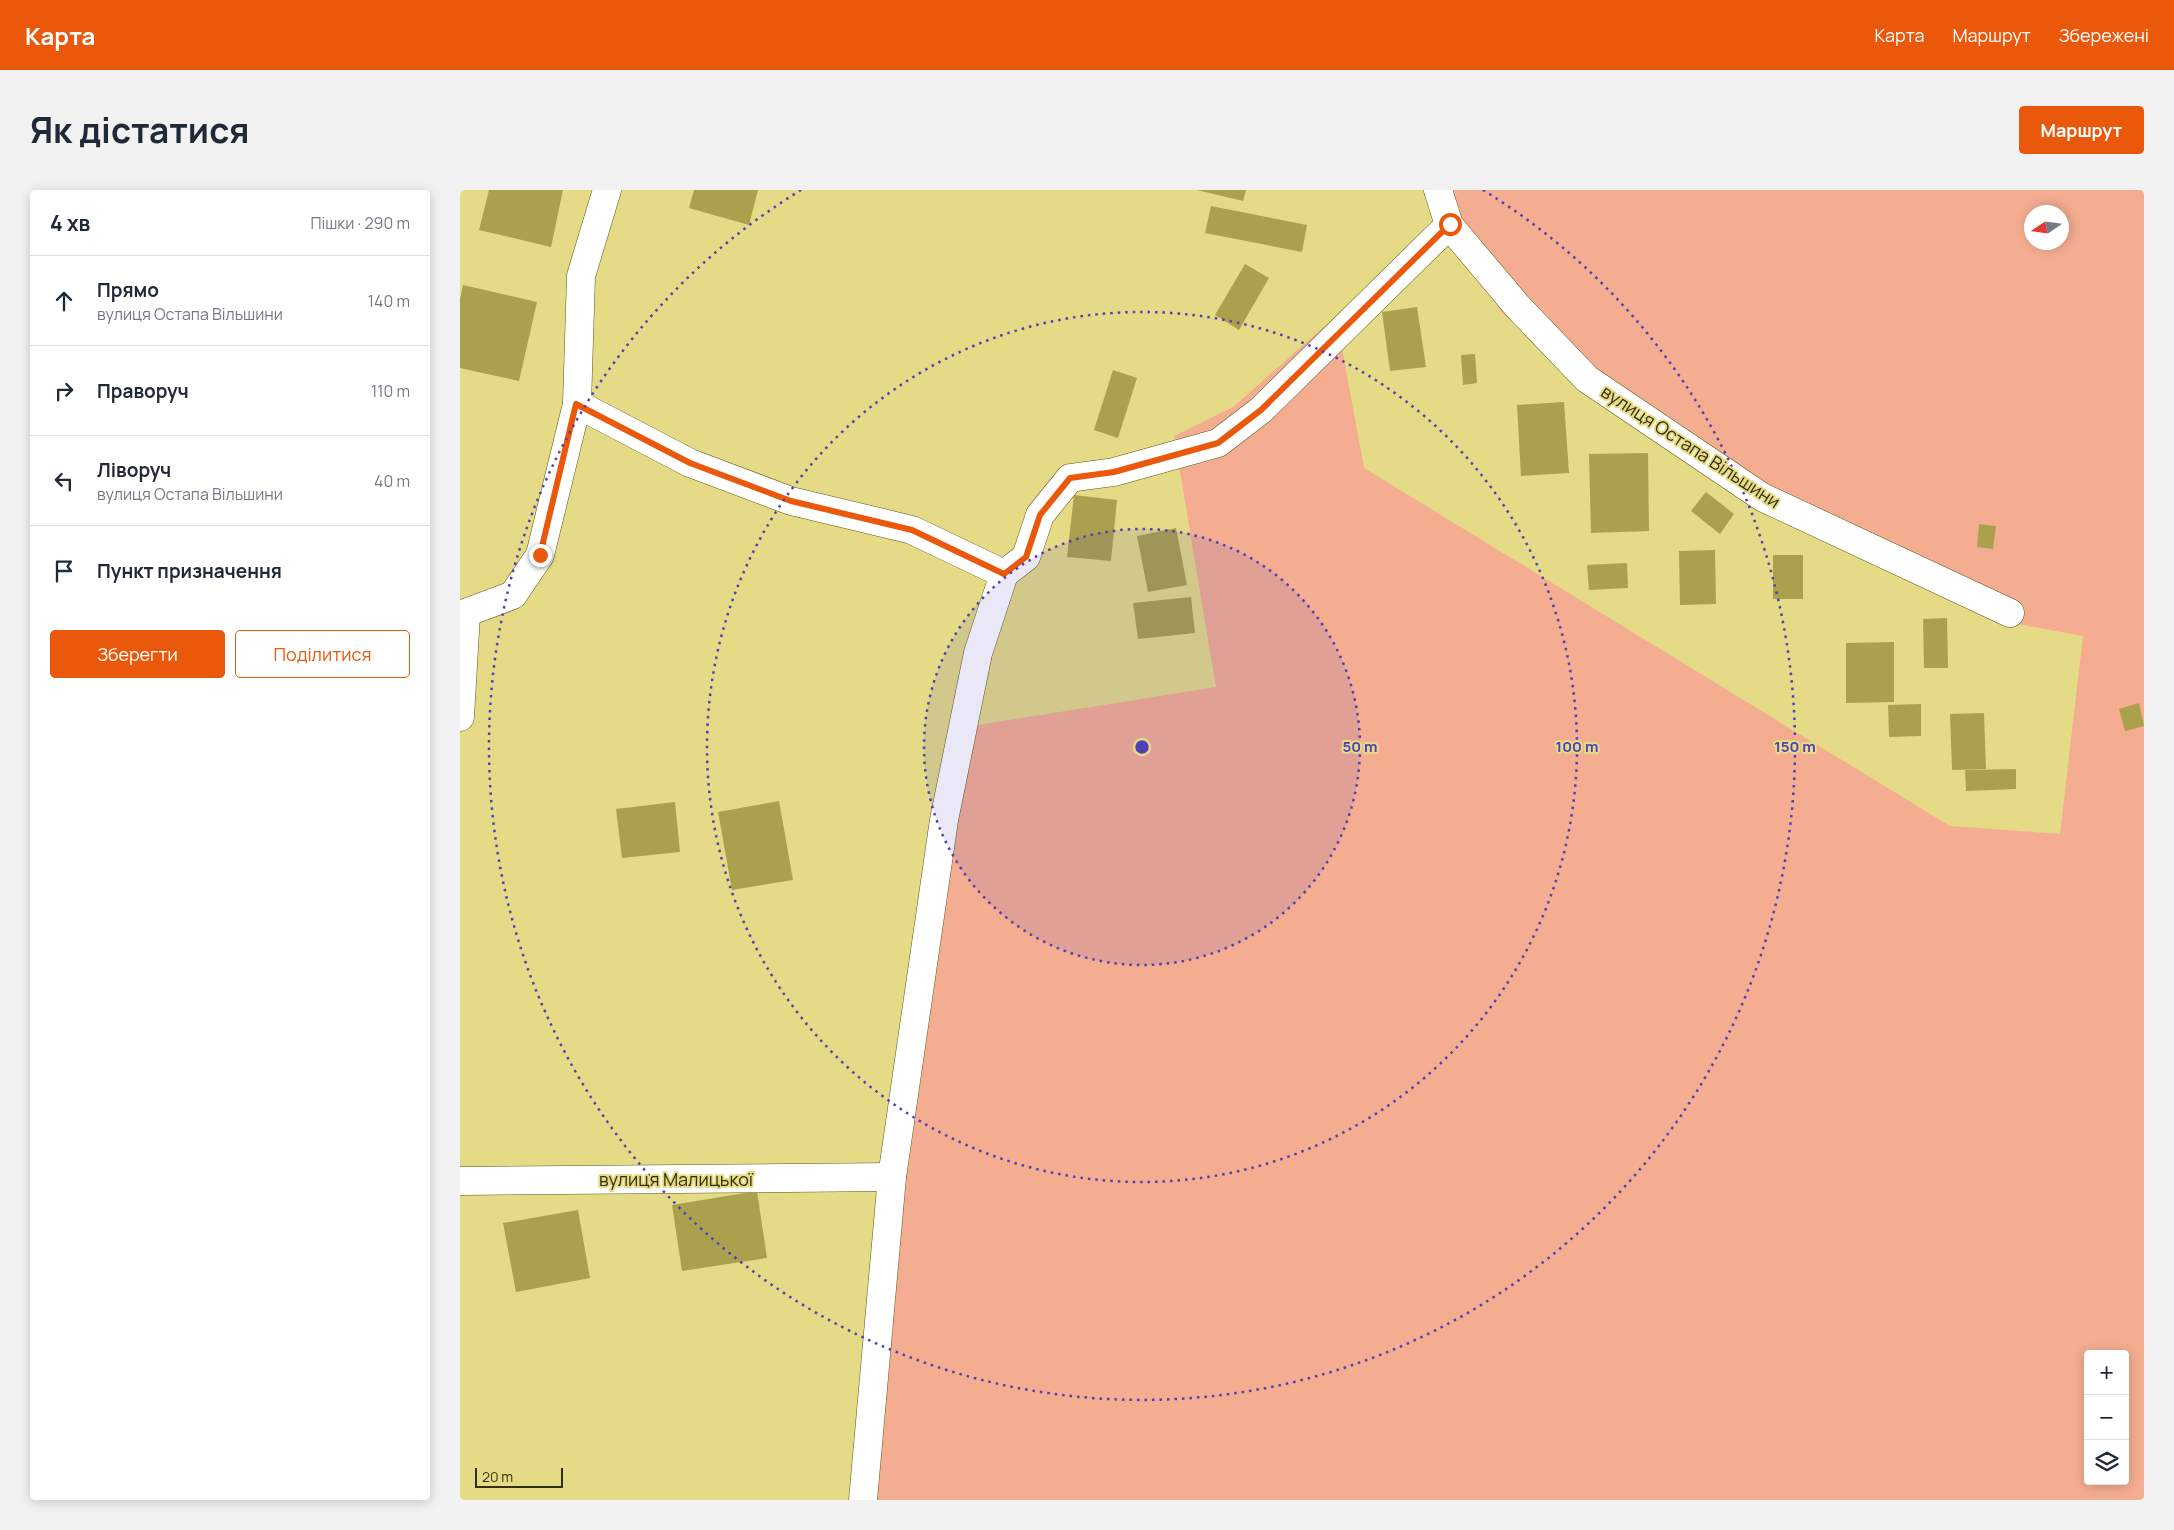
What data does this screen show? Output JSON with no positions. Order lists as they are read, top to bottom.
{
  "streets": {
    "street": ["вулиця Остапа Вільшини", "вулиця Малицької"]
  },
  "scale_bar": "20 m",
  "north": "left",
  "page": {
    "header": "Карта",
    "nav": ["Карта", "Маршрут", "Збережені"],
    "title": "Як дістатися",
    "buttons": [
      "Маршрут",
      ["Зберегти", "Поділитися"]
    ],
    "heading": ["4 хв", "Пішки · 290 m"],
    "list": [
      ["Прямо", "вулиця Остапа Вільшини", "140 m"],
      ["Праворуч", "110 m"],
      ["Ліворуч", "вулиця Остапа Вільшини", "40 m"],
      "Пункт призначення"
    ],
    "map_buttons": ["+", "−"],
    "scale": "20 m"
  },
  "rings": ["50 m", "100 m", "150 m"]
}
